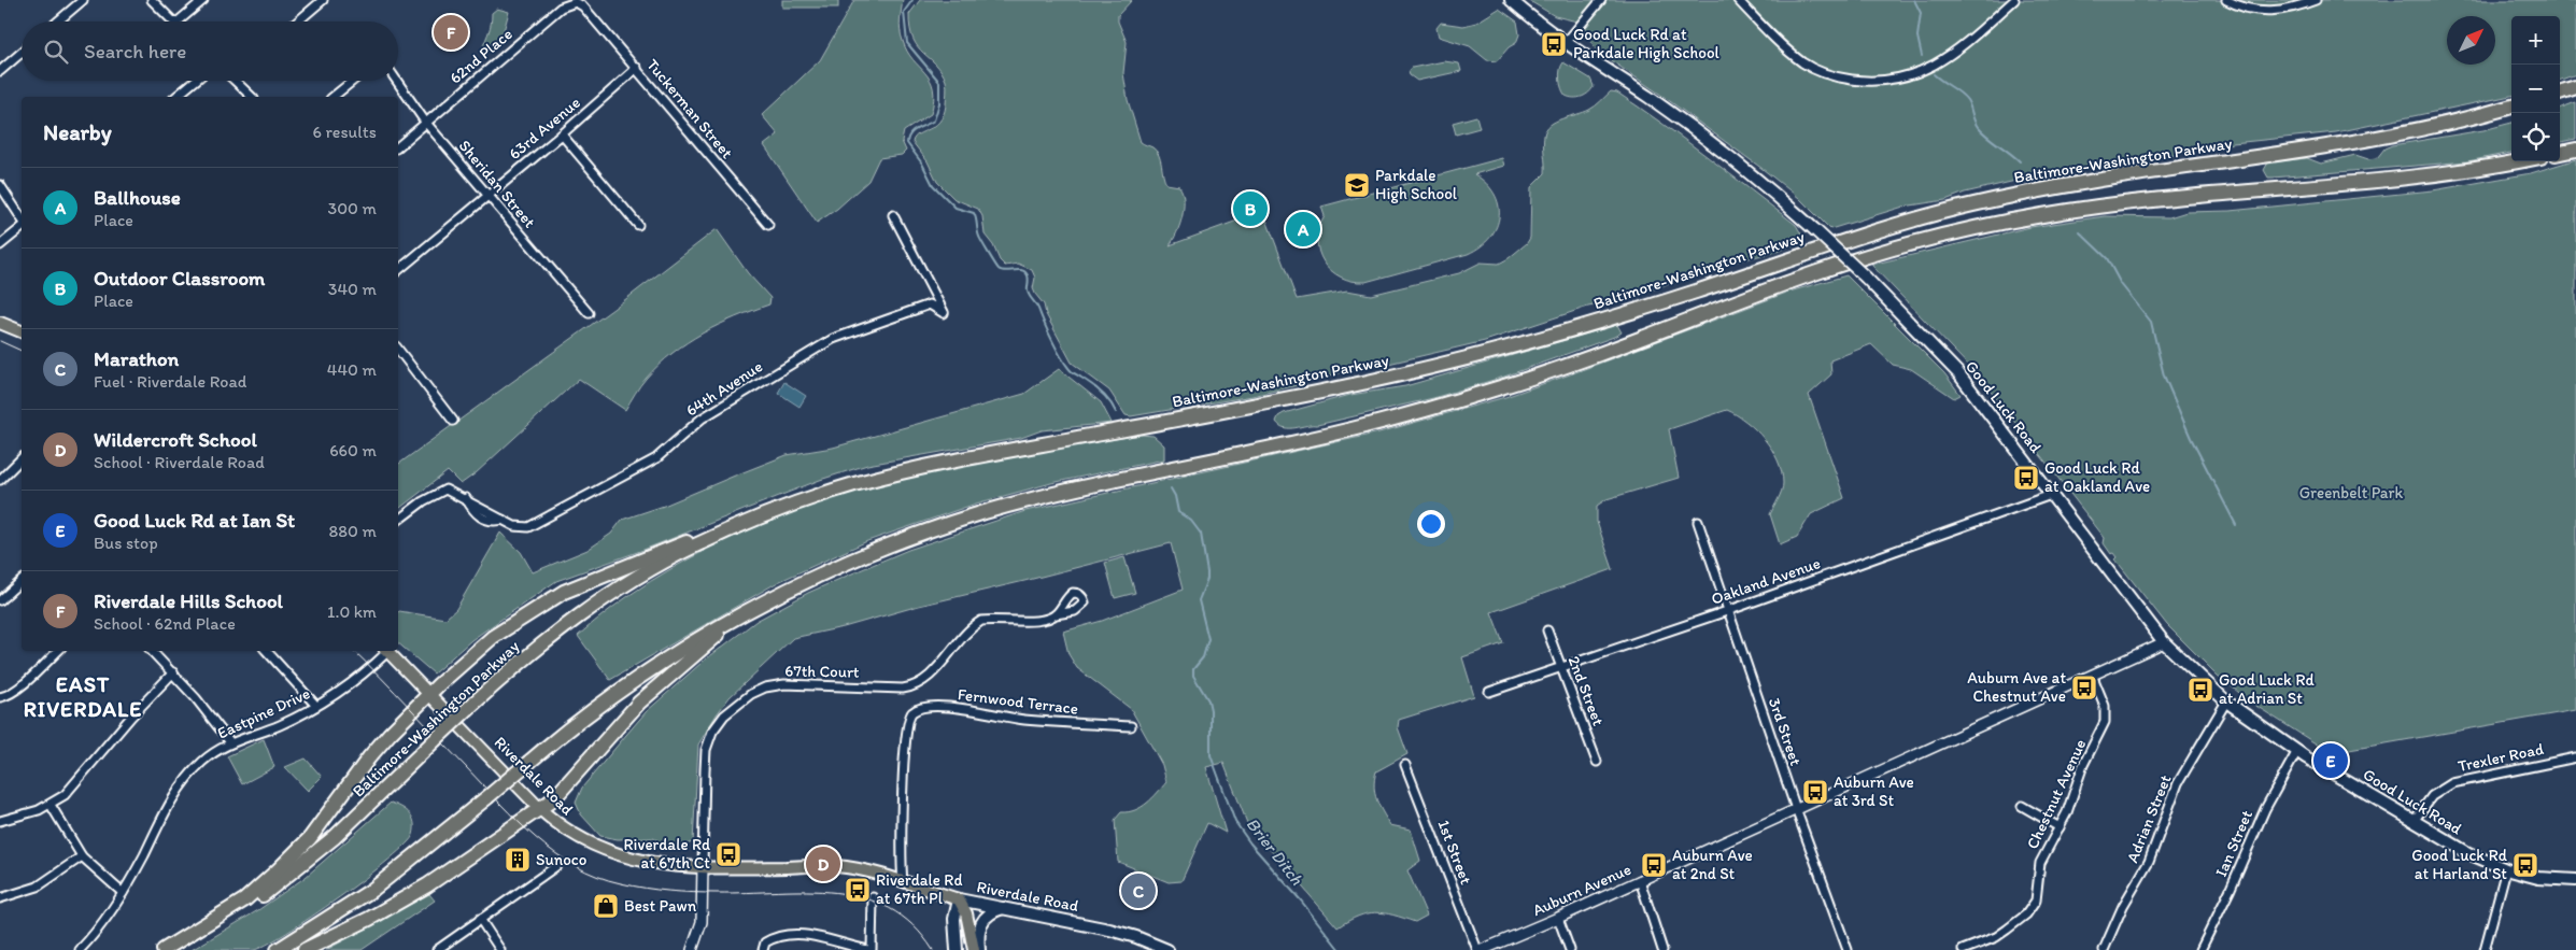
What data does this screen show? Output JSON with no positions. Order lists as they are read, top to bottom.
{
  "streets": {
    "highway": ["Baltimore-Washington Parkway"],
    "main road": ["Good Luck Road", "Riverdale Road"],
    "street": [
      "62nd Place",
      "Tuckerman Street",
      "63rd Avenue",
      "Sheridan Street",
      "64th Avenue",
      "Oakland Avenue",
      "67th Court",
      "2nd Street",
      "Fernwood Terrace",
      "Eastpine Drive",
      "3rd Street",
      "Trexler Road",
      "Chestnut Avenue",
      "Adrian Street",
      "Ian Street",
      "1st Street",
      "Auburn Avenue"
    ]
  },
  "crossings": [
    ["62nd Place", "Tuckerman Street"],
    ["62nd Place", "Sheridan Street"],
    ["Tuckerman Street", "63rd Avenue"],
    ["63rd Avenue", "Sheridan Street"],
    ["Good Luck Road", "Oakland Avenue"],
    ["Good Luck Road", "Trexler Road"],
    ["Good Luck Road", "Adrian Street"],
    ["Good Luck Road", "Ian Street"],
    ["Good Luck Road", "Auburn Avenue"],
    ["Oakland Avenue", "2nd Street"],
    ["Oakland Avenue", "3rd Street"],
    ["67th Court", "Riverdale Road"],
    ["Fernwood Terrace", "Riverdale Road"],
    ["3rd Street", "Auburn Avenue"],
    ["Chestnut Avenue", "Auburn Avenue"],
    ["1st Street", "Auburn Avenue"]
  ],
  "districts": ["EAST RIVERDALE"],
  "water": ["Brier Ditch"],
  "parks": ["Greenbelt Park"],
  "places": {
    "bus stop": [
      "Good Luck Rd at Parkdale High School",
      "Good Luck Rd at Oakland Ave",
      "Auburn Ave at Chestnut Ave",
      "Good Luck Rd at Adrian St",
      "Auburn Ave at 3rd St",
      "Riverdale Rd at 67th Ct",
      "Auburn Ave at 2nd St",
      "Good Luck Rd at Harland St",
      "Riverdale Rd at 67th Pl"
    ],
    "school or university": ["Parkdale High School"],
    "building": ["Sunoco"],
    "shop": ["Best Pawn"]
  },
  "north": "top right",
  "page": {
    "pins": [
      "F",
      "B",
      "A",
      "E",
      "D",
      "C"
    ],
    "map_buttons": ["+", "−"],
    "search": "Search here",
    "heading": ["Nearby", "6 results"],
    "list": [
      {
        "mark": "A",
        "name": "Ballhouse",
        "note": "Place",
        "value": "300 m"
      },
      {
        "mark": "B",
        "name": "Outdoor Classroom",
        "note": "Place",
        "value": "340 m"
      },
      {
        "mark": "C",
        "name": "Marathon",
        "note": "Fuel · Riverdale Road",
        "value": "440 m"
      },
      {
        "mark": "D",
        "name": "Wildercroft School",
        "note": "School · Riverdale Road",
        "value": "660 m"
      },
      {
        "mark": "E",
        "name": "Good Luck Rd at Ian St",
        "note": "Bus stop",
        "value": "880 m"
      },
      {
        "mark": "F",
        "name": "Riverdale Hills School",
        "note": "School · 62nd Place",
        "value": "1.0 km"
      }
    ]
  }
}
